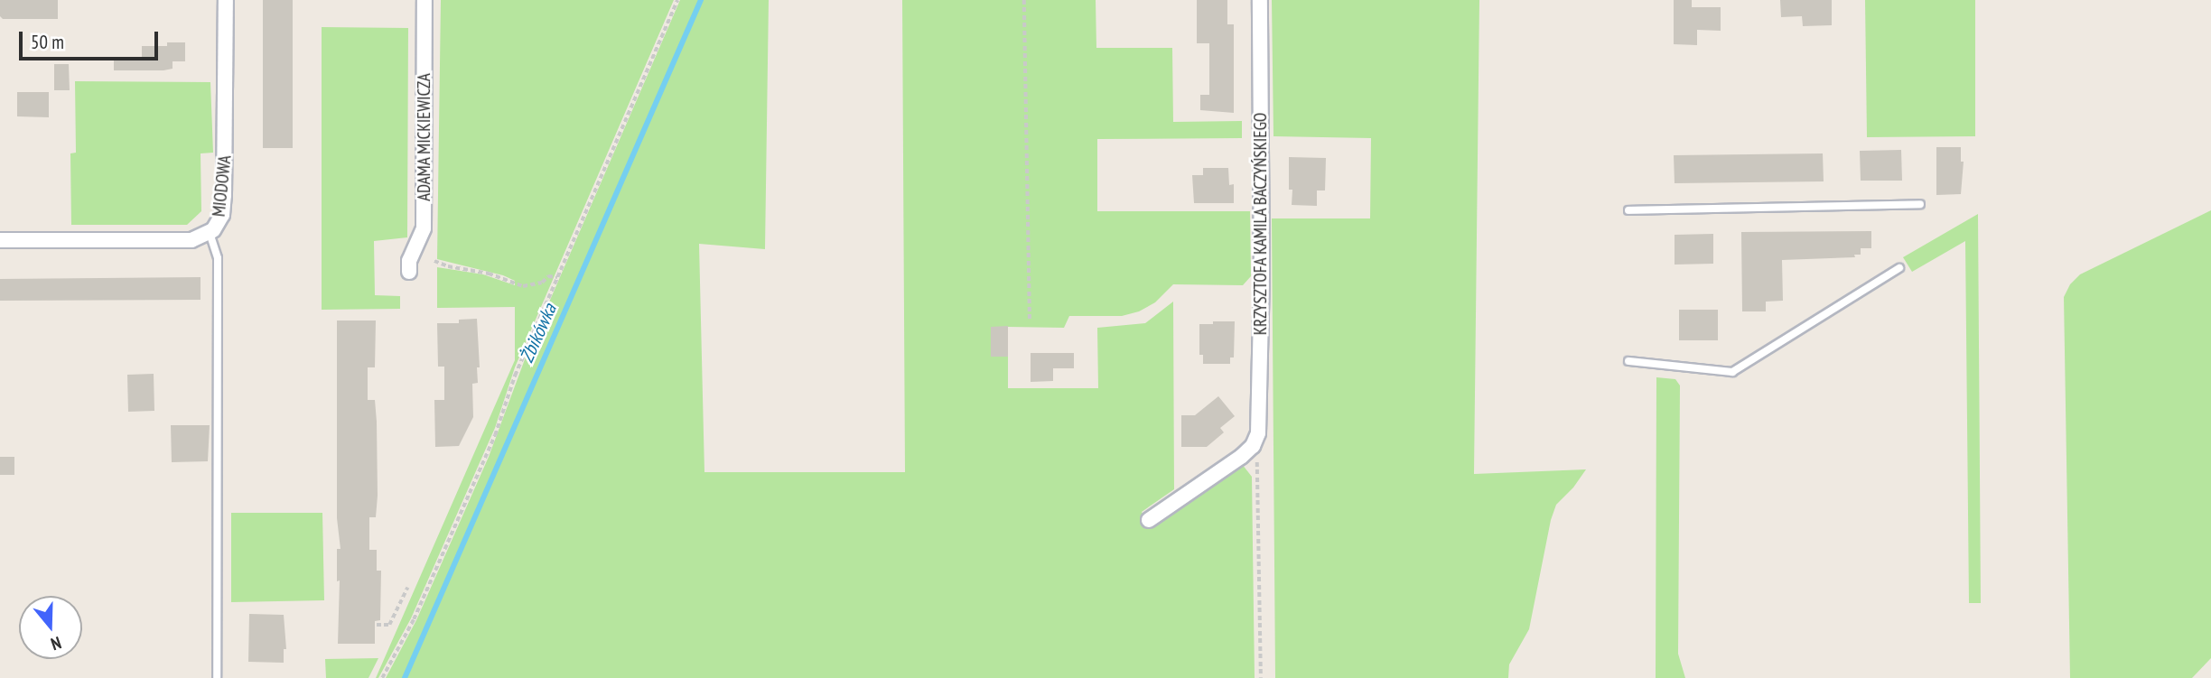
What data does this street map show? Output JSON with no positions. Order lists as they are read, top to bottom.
{
  "streets": {
    "street": ["ADAMA MICKIEWICZA", "MIODOWA", "KRZYSZTOFA KAMILA BACZYŃSKIEGO"]
  },
  "water": ["Żbikówka"],
  "scale_bar": "50 m",
  "north": "bottom"
}
